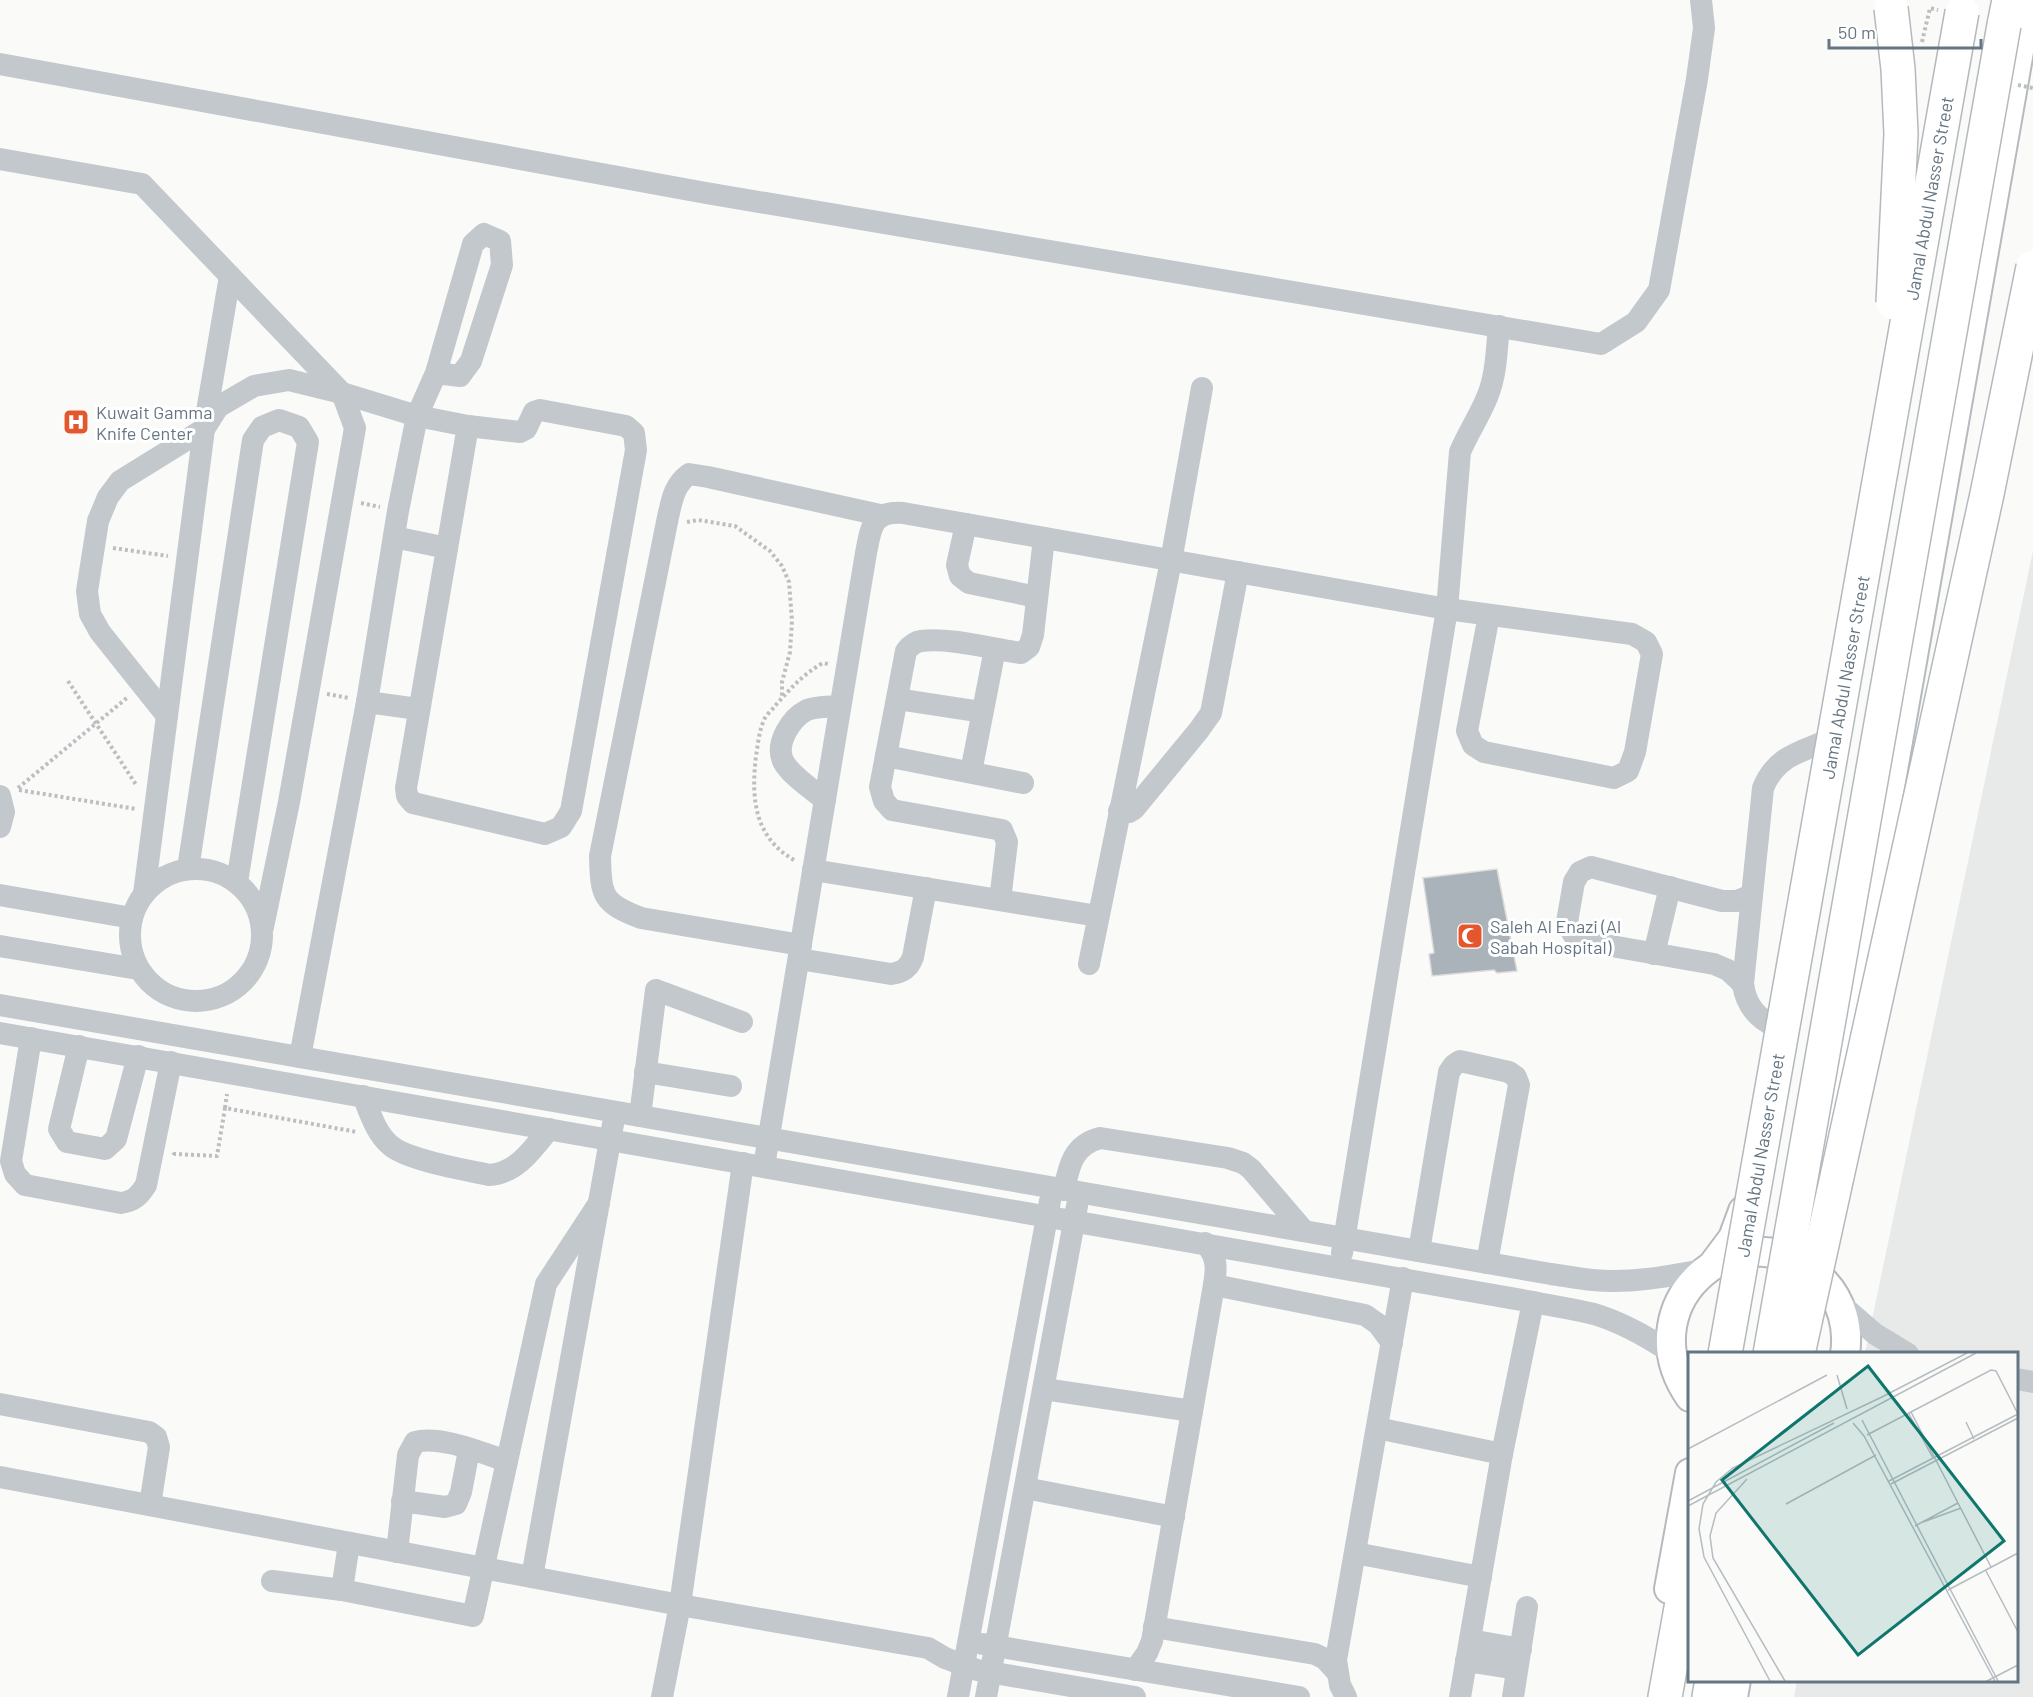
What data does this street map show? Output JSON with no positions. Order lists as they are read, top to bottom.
{
  "streets": {
    "highway": ["Jamal Abdul Nasser Street"]
  },
  "places": {
    "hospital": ["Kuwait Gamma Knife Center"],
    "mosque": ["Saleh Al Enazi (Al Sabah Hospital)"]
  },
  "scale_bar": "50 m"
}
